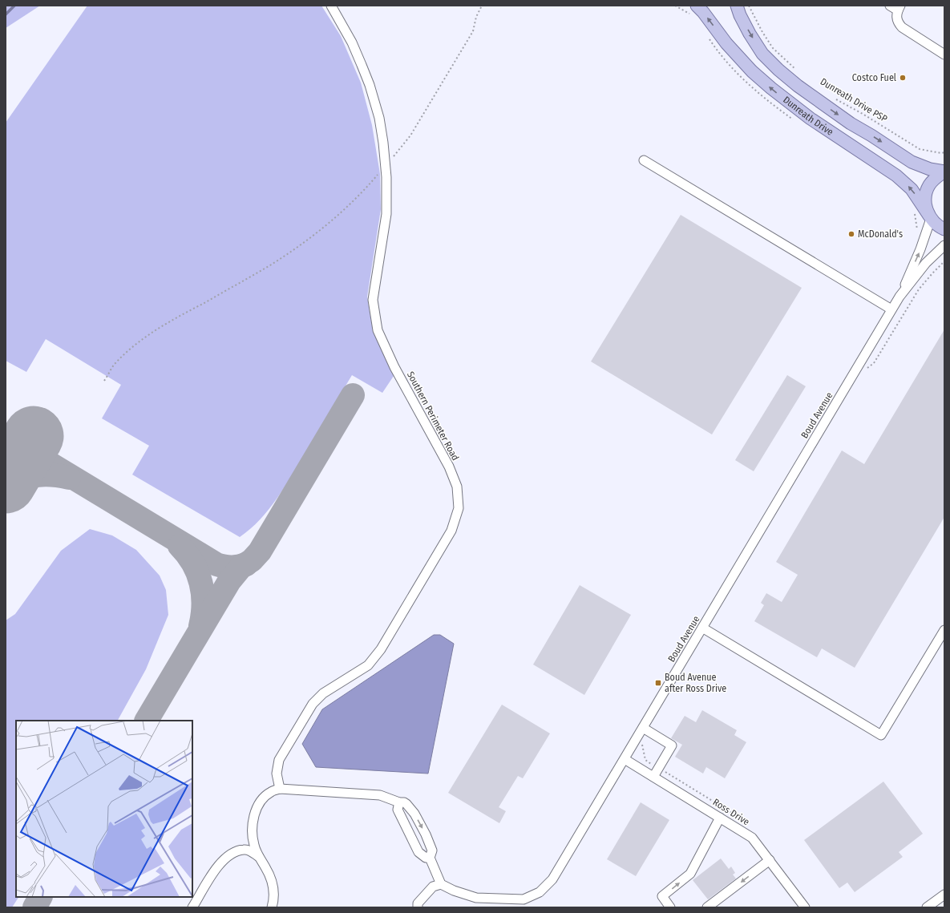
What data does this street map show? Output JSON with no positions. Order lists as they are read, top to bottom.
{
  "streets": {
    "main road": ["Dunreath Drive"],
    "street": ["Boud Avenue", "Southern Perimeter Road", "Ross Drive"],
    "path": ["Dunreath Drive PSP"]
  },
  "crossings": [
    ["Dunreath Drive", "Boud Avenue"],
    ["Boud Avenue", "Ross Drive"]
  ],
  "places": {
    "other": ["Costco Fuel", "McDonald's"],
    "transit": ["Boud Avenue after Ross Drive"]
  }
}
